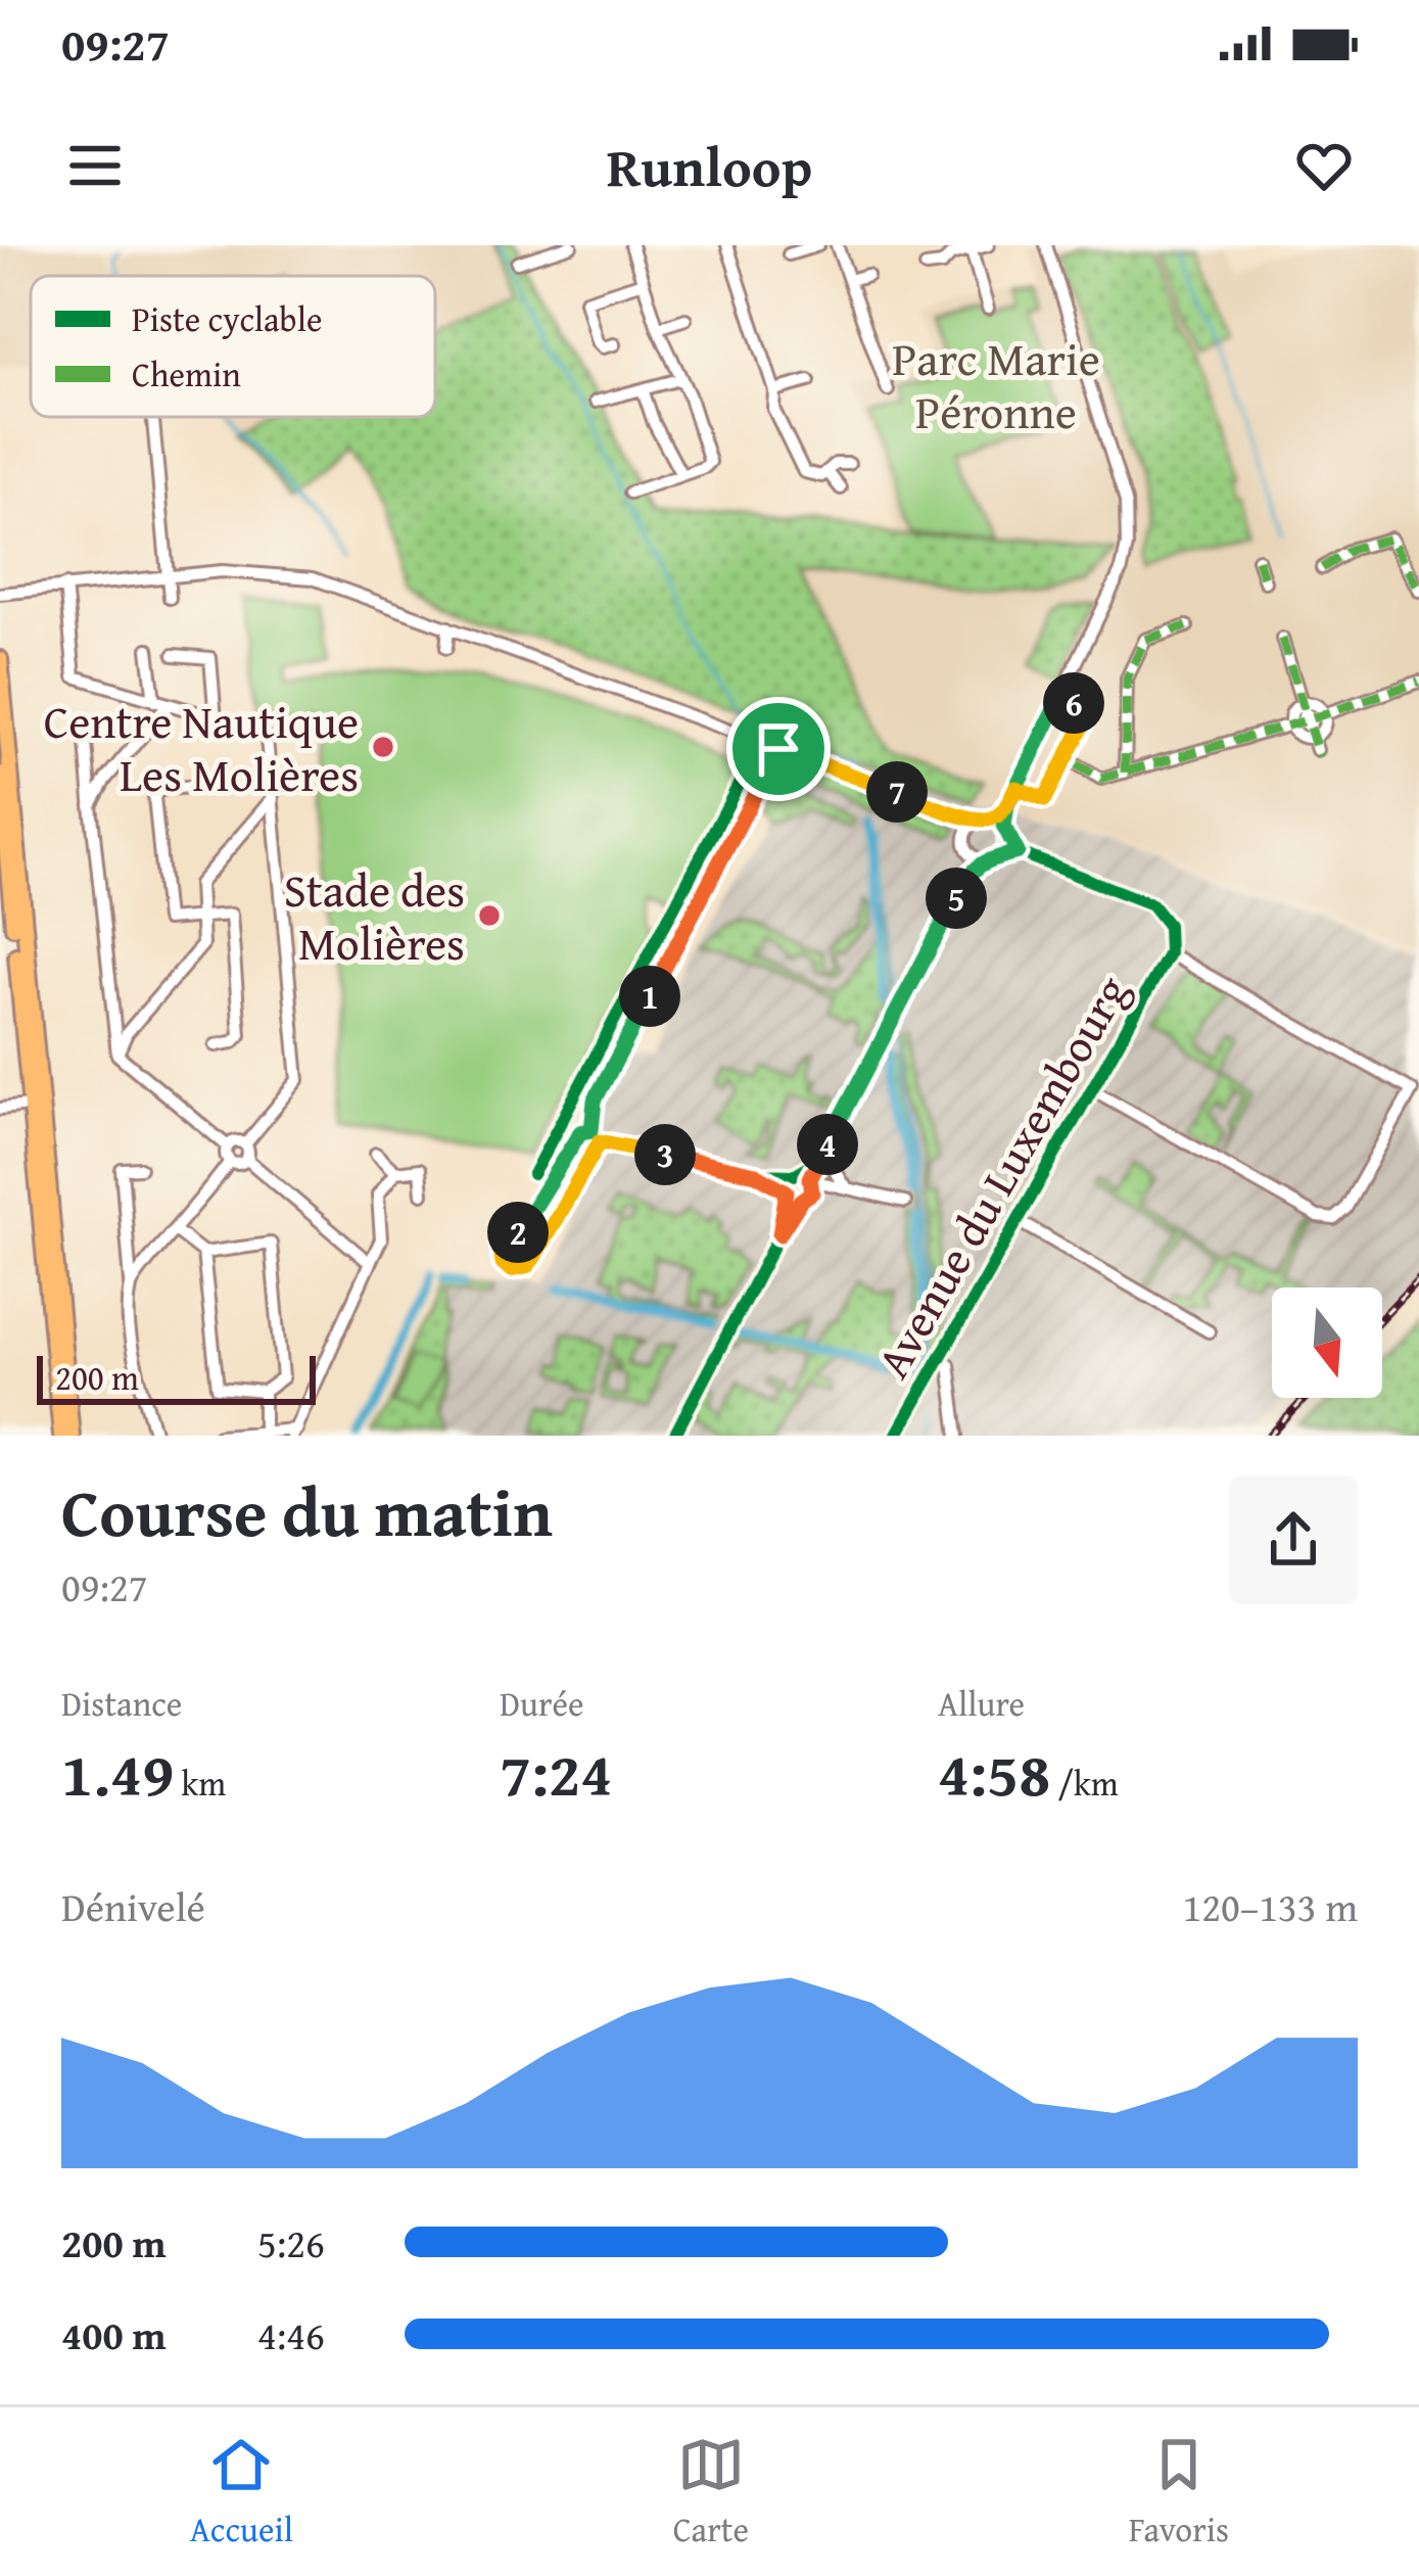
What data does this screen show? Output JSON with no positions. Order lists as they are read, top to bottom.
{
  "streets": {
    "street": ["Avenue du Luxembourg"]
  },
  "parks": ["Parc Marie Péronne"],
  "places": ["Centre Nautique Les Molières", "Stade des Molières"],
  "legend": ["Piste cyclable", "Chemin"],
  "scale_bar": "200 m",
  "north": "bottom",
  "page": {
    "status": "09:27",
    "header": "Runloop",
    "pins": [
      "6",
      "7",
      "5",
      "1",
      "4",
      "3",
      "2"
    ],
    "scale": "200 m",
    "heading": ["Course du matin", "09:27"],
    "stats": [
      ["Distance", "1.49 km"],
      ["Durée", "7:24"],
      ["Allure", "4:58 /km"]
    ],
    "chart": ["Dénivelé", "120–133 m"],
    "list": [
      {
        "name": "200 m",
        "note": "5:26"
      },
      {
        "name": "400 m",
        "note": "4:46"
      }
    ],
    "tabs": ["Accueil", "Carte", "Favoris"]
  }
}
